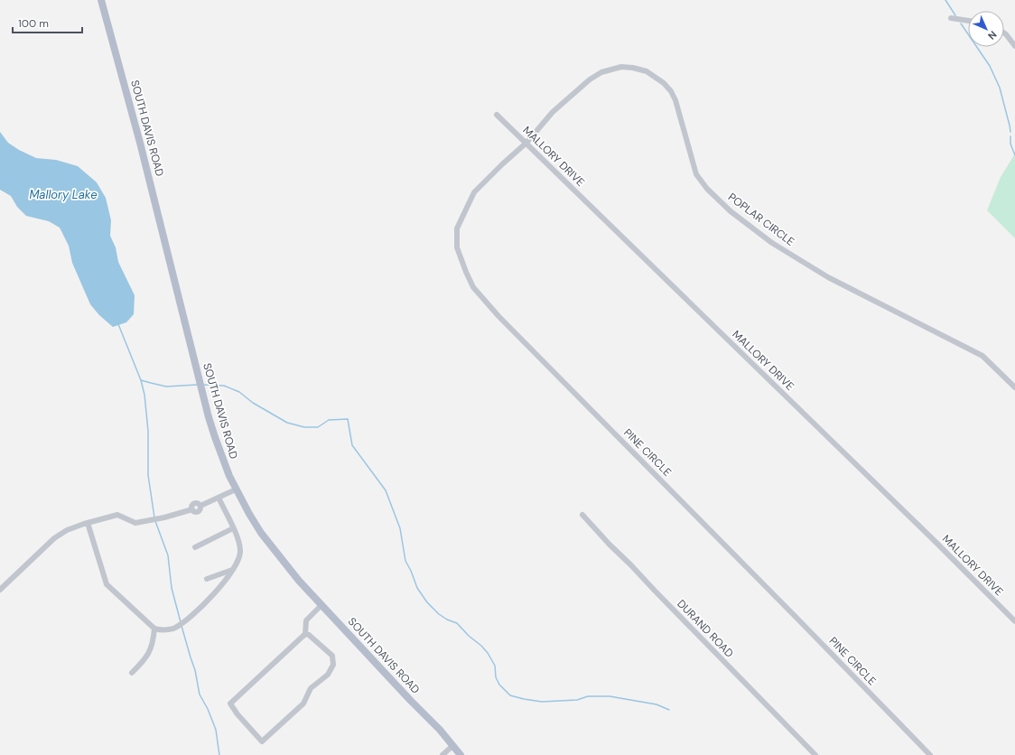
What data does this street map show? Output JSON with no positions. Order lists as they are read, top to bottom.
{
  "streets": {
    "main road": ["SOUTH DAVIS ROAD"],
    "street": [
      "MALLORY DRIVE",
      "POPLAR CIRCLE",
      "PINE CIRCLE",
      "DURAND ROAD"
    ]
  },
  "crossings": [
    ["MALLORY DRIVE", "POPLAR CIRCLE"],
    ["MALLORY DRIVE", "PINE CIRCLE"],
    ["POPLAR CIRCLE", "PINE CIRCLE"]
  ],
  "water": ["Mallory Lake"],
  "scale_bar": "100 m",
  "north": "bottom right"
}
